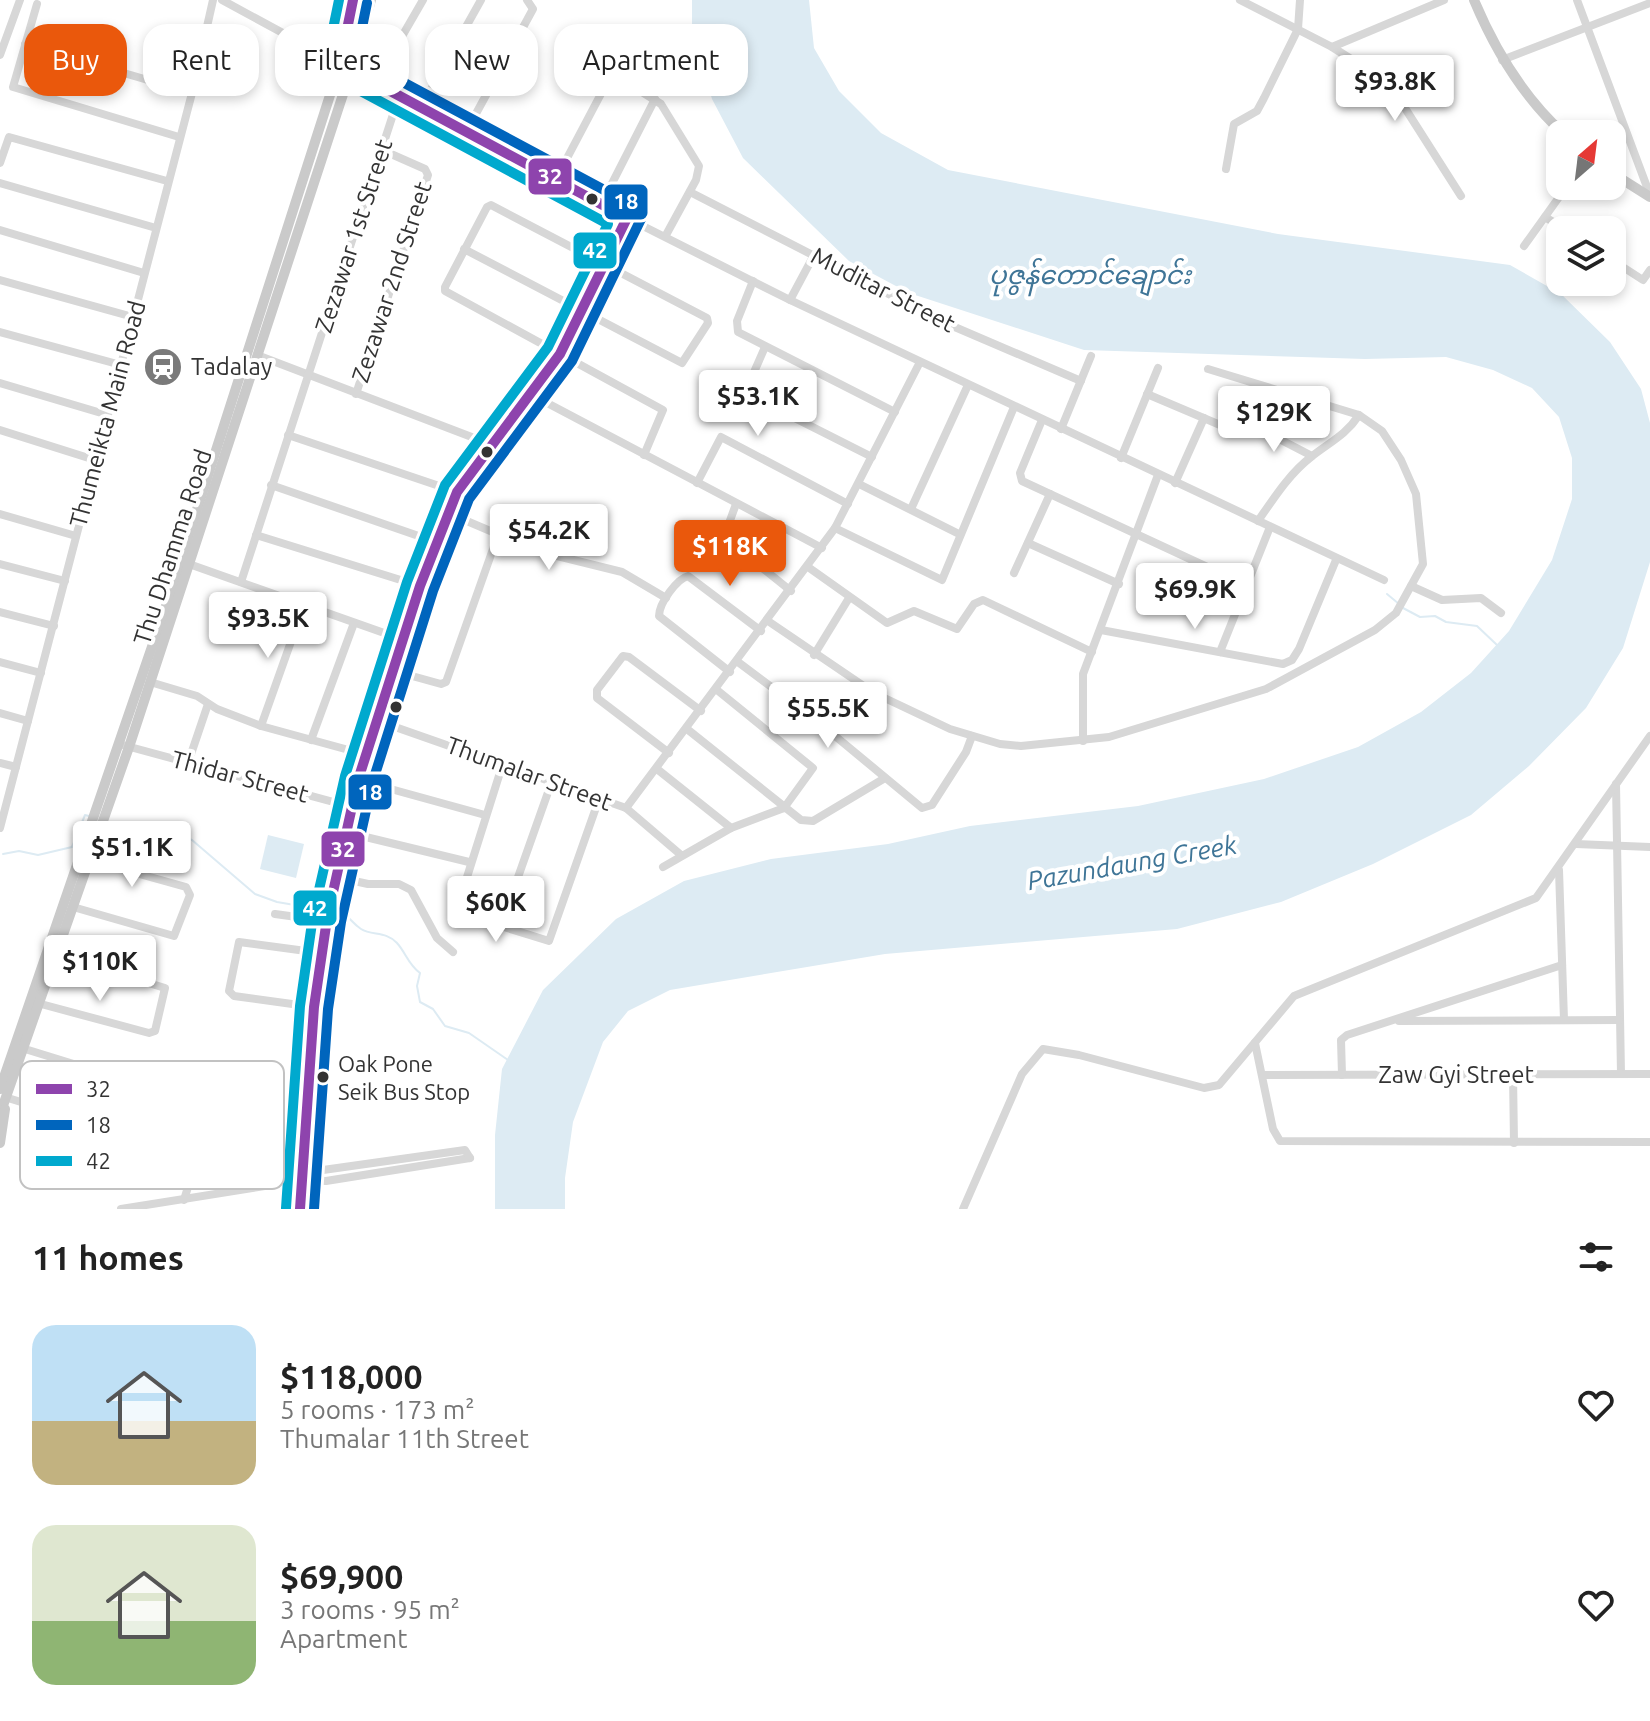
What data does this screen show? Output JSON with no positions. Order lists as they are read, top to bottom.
{
  "streets": {
    "main road": ["Thu Dhamma Road"],
    "street": [
      "Zezawar 1st Street",
      "Zezawar 2nd Street",
      "Muditar Street",
      "Thumeikta Main Road",
      "Thumalar Street",
      "Thidar Street",
      "Zaw Gyi Street"
    ]
  },
  "crossings": [
    ["Zezawar 1st Street", "Zezawar 2nd Street"],
    ["Thu Dhamma Road", "Thidar Street"]
  ],
  "water": ["ပုဇွန်တောင်ချောင်း", "Pazundaung Creek"],
  "places": {
    "station": ["Tadalay"],
    "other": ["Oak Pone Seik Bus Stop"]
  },
  "lines": ["transit line 32", "transit line 42", "transit line 18"],
  "legend": ["32", "18", "42"],
  "north": "top right",
  "page": {
    "chip": [
      "Buy",
      "Rent",
      "Filters",
      "New",
      "Apartment"
    ],
    "price": [
      "$93.8K",
      "$53.1K",
      "$129K",
      "$54.2K",
      "$118K",
      "$69.9K",
      "$93.5K",
      "$55.5K",
      "$51.1K",
      "$60K",
      "$110K"
    ],
    "heading": "11 homes",
    "list": [
      {
        "name": "$118,000",
        "note": "5 rooms · 173 m² · Thumalar 11th Street"
      },
      {
        "name": "$69,900",
        "note": "3 rooms · 95 m² · Apartment"
      }
    ]
  }
}
